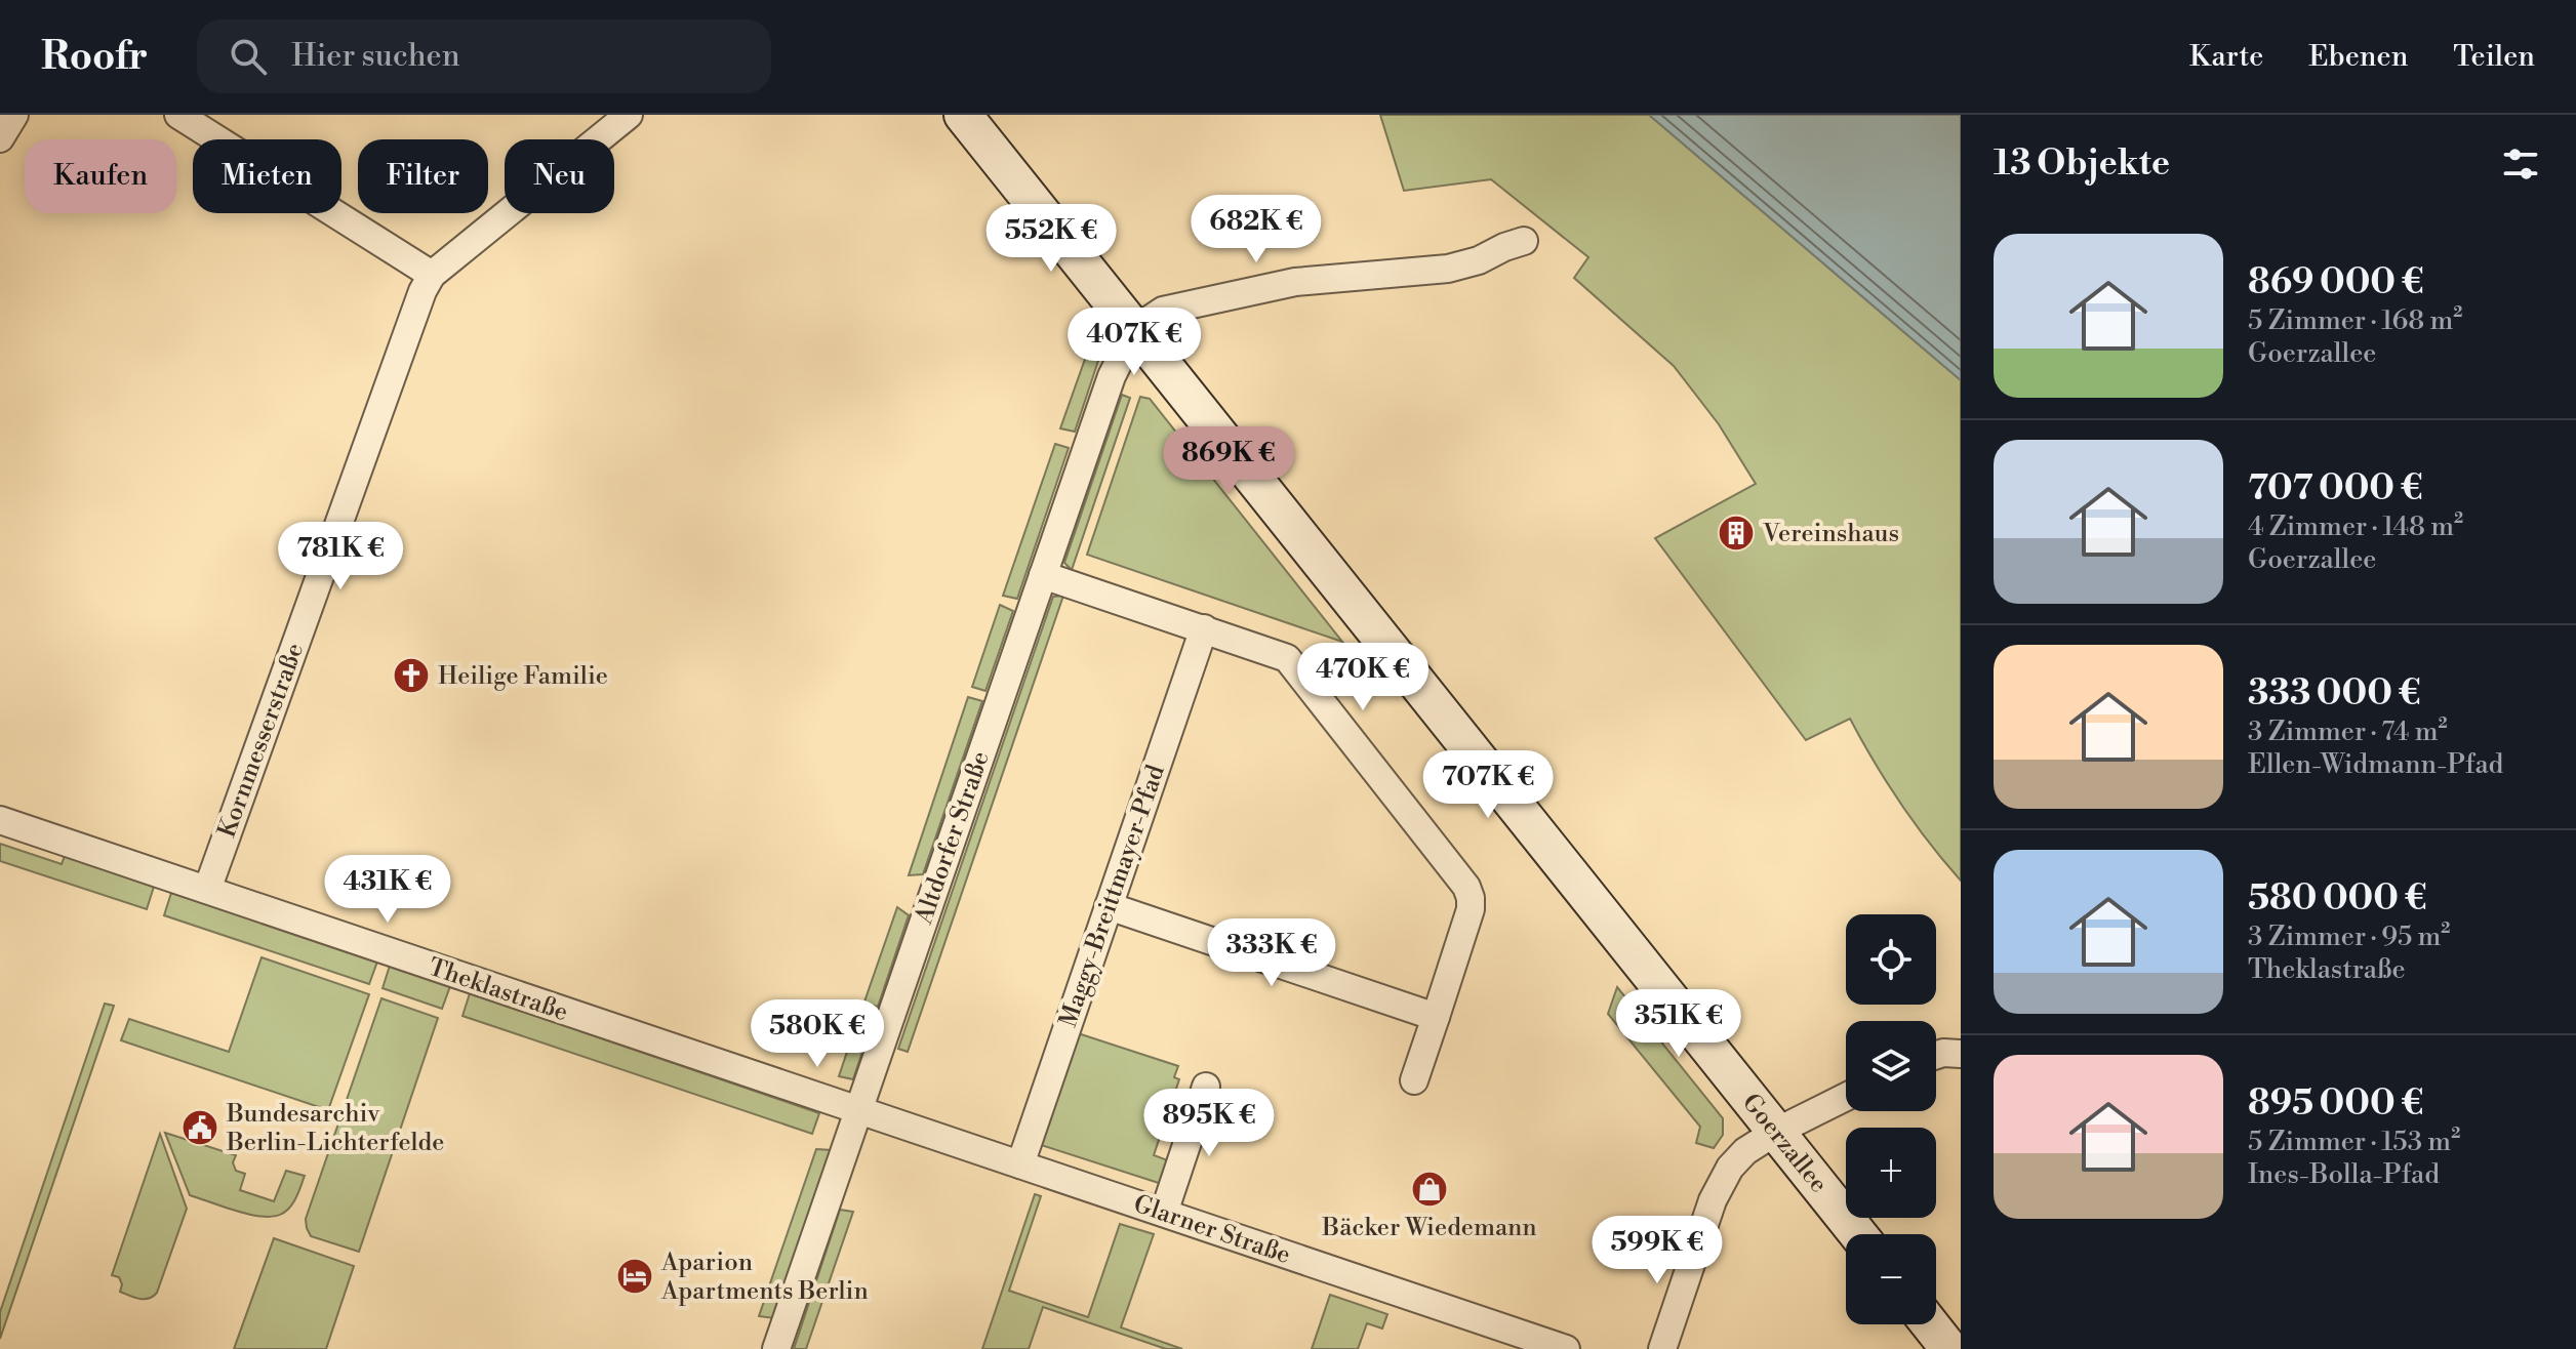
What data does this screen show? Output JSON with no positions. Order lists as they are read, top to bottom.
{
  "streets": {
    "main road": ["Goerzallee"],
    "street": [
      "Kornmesserstraße",
      "Altdorfer Straße",
      "Maggy-Breittmayer-Pfad",
      "Theklastraße",
      "Glarner Straße"
    ]
  },
  "crossings": [
    ["Kornmesserstraße", "Theklastraße"],
    ["Altdorfer Straße", "Theklastraße"],
    ["Altdorfer Straße", "Goerzallee"],
    ["Altdorfer Straße", "Glarner Straße"],
    ["Maggy-Breittmayer-Pfad", "Glarner Straße"],
    ["Theklastraße", "Glarner Straße"]
  ],
  "places": {
    "building": ["Vereinshaus"],
    "church": ["Heilige Familie"],
    "public building": ["Bundesarchiv Berlin-Lichterfelde"],
    "shop": ["Bäcker Wiedemann"],
    "hotel": ["Aparion Apartments Berlin"]
  },
  "page": {
    "header": "Roofr",
    "search": "Hier suchen",
    "nav": ["Karte", "Ebenen", "Teilen"],
    "heading": "13 Objekte",
    "chip": [
      "Kaufen",
      "Mieten",
      "Filter",
      "Neu"
    ],
    "price": [
      "682K €",
      "552K €",
      "407K €",
      "869K €",
      "781K €",
      "470K €",
      "707K €",
      "431K €",
      "333K €",
      "351K €",
      "580K €",
      "895K €",
      "599K €"
    ],
    "list": [
      {
        "name": "869 000 €",
        "note": "5 Zimmer · 168 m² · Goerzallee"
      },
      {
        "name": "707 000 €",
        "note": "4 Zimmer · 148 m² · Goerzallee"
      },
      {
        "name": "333 000 €",
        "note": "3 Zimmer · 74 m² · Ellen-Widmann-Pfad"
      },
      {
        "name": "580 000 €",
        "note": "3 Zimmer · 95 m² · Theklastraße"
      },
      {
        "name": "895 000 €",
        "note": "5 Zimmer · 153 m² · Ines-Bolla-Pfad"
      }
    ],
    "map_buttons": ["+", "−"]
  }
}
